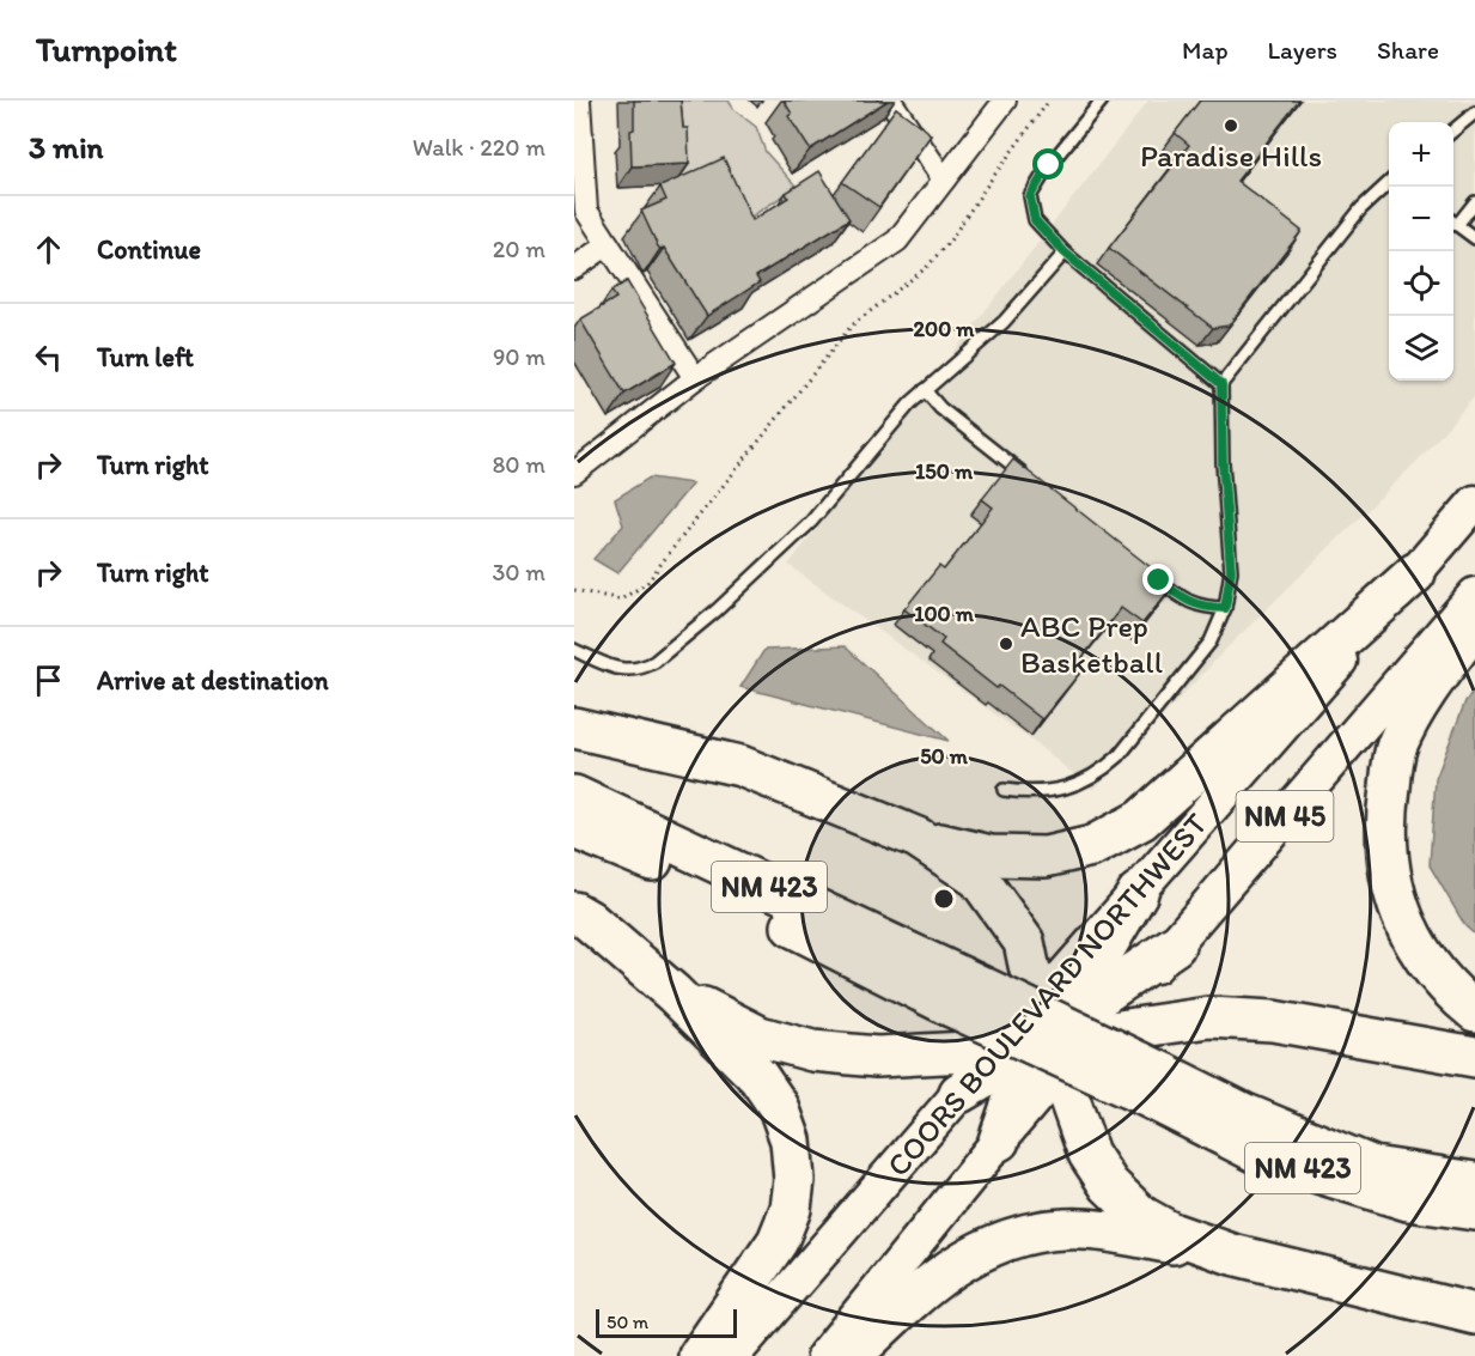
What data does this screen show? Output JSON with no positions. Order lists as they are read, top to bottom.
{
  "streets": {
    "highway": ["NM 423"],
    "main road": ["NM 45", "COORS BOULEVARD NORTHWEST"]
  },
  "places": ["Paradise Hills", "ABC Prep Basketball"],
  "scale_bar": "50 m",
  "page": {
    "header": "Turnpoint",
    "nav": ["Map", "Layers", "Share"],
    "heading": ["3 min", "Walk · 220 m"],
    "map_buttons": ["+", "−"],
    "list": [
      ["Continue", "20 m"],
      ["Turn left", "90 m"],
      ["Turn right", "80 m"],
      ["Turn right", "30 m"],
      "Arrive at destination"
    ],
    "scale": "50 m"
  },
  "rings": [
    "200 m",
    "150 m",
    "100 m",
    "50 m"
  ]
}
